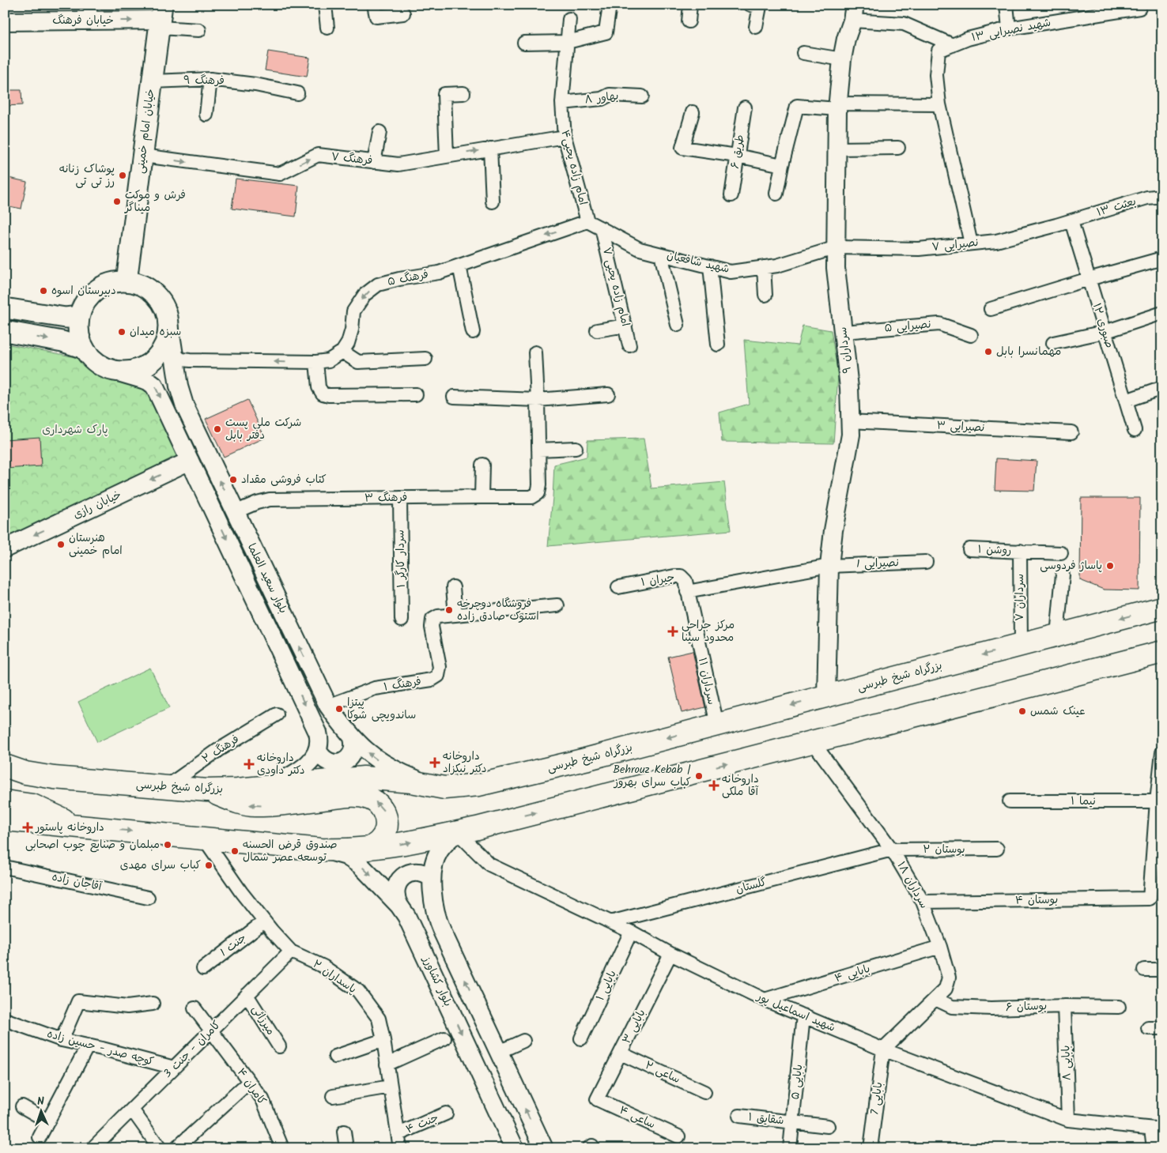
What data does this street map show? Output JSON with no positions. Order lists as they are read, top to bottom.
{
  "streets": {
    "highway": ["بزرگراه شیخ طبرسی"],
    "main road": [
      "خیابان فرهنگ",
      "خیابان امام خمینی",
      "سرداران ۹",
      "خیابان رازی",
      "بلوار سعید العلما",
      "بلوار کشاورز"
    ],
    "street": [
      "شهید نصیرایی ۱۳",
      "فرهنگ ۹",
      "بهاور ۸",
      "طریق ۶",
      "فرهنگ ۷",
      "امام زاده یحیی۴",
      "بعثت ۱۳",
      "نصیرایی ۷",
      "شهید شافعیان",
      "فرهنگ ۵",
      "امام زاده یحیی ۷",
      "صبوری ۱۲",
      "نصیرایی ۵",
      "نصیرایی ۳",
      "فرهنگ ۳",
      "روشن ۱",
      "سردار کارگر ۱",
      "نصیرایی 1",
      "جیران ۱",
      "سرداران ۷",
      "سرداران ۱۱",
      "فرهنگ ۱",
      "فرهنگ ۲",
      "نیما ۱",
      "بوستان ۲",
      "آقاجان زاده",
      "سرداران ۱۸",
      "گلستان",
      "بوستان ۴",
      "جنت 1",
      "بابایی ۴",
      "پاسداران ۲",
      "بابایی ۱",
      "بوستان ۶",
      "شهید اسماعیل پور",
      "میرزائی",
      "بابایی ۳",
      "کوچه صدر - حسین زاده",
      "کامران - جنت 3",
      "بابایی ۸",
      "ساعی ۲",
      "بابایی ۵",
      "کامران ۴",
      "بابایی 7",
      "ساعی ۴",
      "شقایق ۱",
      "جنت ۴"
    ]
  },
  "crossings": [
    ["خیابان فرهنگ", "خیابان امام خمینی"],
    ["شهید نصیرایی ۱۳", "نصیرایی ۷"],
    ["فرهنگ ۹", "خیابان امام خمینی"],
    ["بهاور ۸", "امام زاده یحیی۴"],
    ["خیابان امام خمینی", "فرهنگ ۷"],
    ["خیابان امام خمینی", "بلوار سعید العلما"],
    ["فرهنگ ۷", "امام زاده یحیی۴"],
    ["امام زاده یحیی۴", "شهید شافعیان"],
    ["امام زاده یحیی۴", "فرهنگ ۵"],
    ["بعثت ۱۳", "نصیرایی ۷"],
    ["بعثت ۱۳", "صبوری ۱۲"],
    ["نصیرایی ۷", "شهید شافعیان"],
    ["نصیرایی ۷", "صبوری ۱۲"],
    ["نصیرایی ۷", "سرداران ۹"],
    ["شهید شافعیان", "فرهنگ ۵"],
    ["شهید شافعیان", "امام زاده یحیی ۷"],
    ["شهید شافعیان", "سرداران ۹"],
    ["نصیرایی ۵", "سرداران ۹"],
    ["سرداران ۹", "نصیرایی ۳"],
    ["سرداران ۹", "نصیرایی 1"],
    ["سرداران ۹", "بزرگراه شیخ طبرسی"],
    ["فرهنگ ۳", "سردار کارگر ۱"],
    ["فرهنگ ۳", "بلوار سعید العلما"],
    ["خیابان رازی", "بلوار سعید العلما"],
    ["روشن ۱", "سرداران ۷"],
    ["نصیرایی 1", "جیران ۱"],
    ["نصیرایی 1", "سرداران ۱۱"],
    ["بلوار سعید العلما", "بزرگراه شیخ طبرسی"],
    ["بلوار سعید العلما", "فرهنگ ۱"],
    ["جیران ۱", "سرداران ۱۱"],
    ["سرداران ۷", "بزرگراه شیخ طبرسی"],
    ["بزرگراه شیخ طبرسی", "سرداران ۱۱"],
    ["بزرگراه شیخ طبرسی", "فرهنگ ۲"],
    ["بوستان ۲", "سرداران ۱۸"],
    ["بوستان ۲", "گلستان"],
    ["سرداران ۱۸", "گلستان"],
    ["سرداران ۱۸", "بوستان ۴"],
    ["سرداران ۱۸", "بابایی ۴"],
    ["سرداران ۱۸", "بوستان ۶"],
    ["سرداران ۱۸", "شهید اسماعیل پور"],
    ["سرداران ۱۸", "بابایی 7"],
    ["گلستان", "شهید اسماعیل پور"],
    ["جنت 1", "پاسداران ۲"],
    ["بابایی ۴", "شهید اسماعیل پور"],
    ["پاسداران ۲", "کامران - جنت 3"],
    ["پاسداران ۲", "جنت ۴"],
    ["بابایی ۱", "شهید اسماعیل پور"],
    ["بوستان ۶", "بابایی ۸"],
    ["شهید اسماعیل پور", "بابایی ۳"],
    ["شهید اسماعیل پور", "بابایی ۸"],
    ["شهید اسماعیل پور", "بابایی ۵"],
    ["شهید اسماعیل پور", "بابایی 7"],
    ["میرزائی", "کامران - جنت 3"],
    ["بابایی ۳", "ساعی ۲"],
    ["بابایی ۳", "ساعی ۴"],
    ["کوچه صدر - حسین زاده", "کامران - جنت 3"],
    ["کامران - جنت 3", "کامران ۴"],
    ["بابایی ۵", "شقایق ۱"]
  ],
  "one_way": [
    "خیابان فرهنگ",
    "فرهنگ ۷",
    "فرهنگ ۵",
    "خیابان رازی"
  ],
  "parks": ["پارک شهرداری"],
  "places": {
    "other": [
      "پوشاک زنانه رز تی تی",
      "فرش و موکت میناگر",
      "دبیرستان اسوه",
      "سبزه میدان",
      "مهمانسرا بابل",
      "شرکت ملی پست دفتر بابل",
      "کتاب فروشی مقداد",
      "هنرستان امام خمینی",
      "پاساژ فردوسی",
      "فروشگاه دوچرخه استوک صادق زاده",
      "پیتزا ساندویچی شوکا",
      "عینک شمس",
      "Behrouz Kebab | کباب سرای بهروز",
      "مبلمان و صنایع چوب اصحابی",
      "صندوق قرض الحسنه توسعه عصر شمال",
      "کباب سرای مهدی"
    ],
    "health": [
      "مرکز جراحی محدود سینا",
      "داروخانه دکتر نیکزاد",
      "داروخانه دکتر داودی",
      "داروخانه آقا ملکی",
      "داروخانه پاستور"
    ]
  },
  "north": "top"
}
